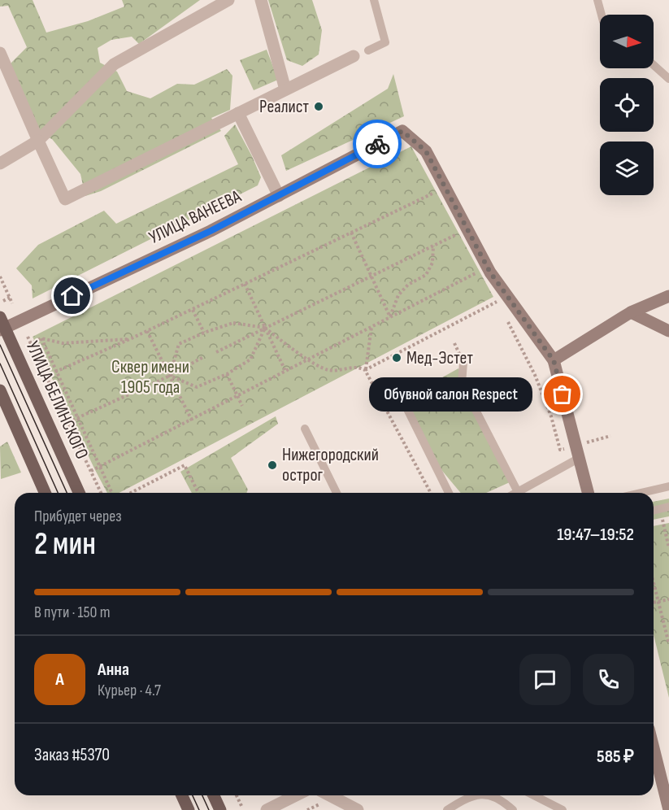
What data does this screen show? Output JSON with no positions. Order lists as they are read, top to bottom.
{
  "streets": {
    "main road": ["УЛИЦА ВАНЕЕВА", "УЛИЦА БЕЛИНСКОГО"]
  },
  "crossings": [
    ["УЛИЦА ВАНЕЕВА", "УЛИЦА БЕЛИНСКОГО"]
  ],
  "parks": ["Сквер имени 1905 года"],
  "places": [
    "Реалист",
    "Мед-Эстет",
    "Обувной салон Respect",
    "Нижегородский острог"
  ],
  "north": "right",
  "page": {
    "bubble": "Обувной салон Respect",
    "heading": ["2 мин", "Прибудет через", "19:47–19:52"],
    "panel": [
      "Анна",
      "Курьер · 4.7",
      "Заказ #5370",
      "585 ₽"
    ],
    "bar": "В пути · 150 m",
    "round": "А"
  }
}
